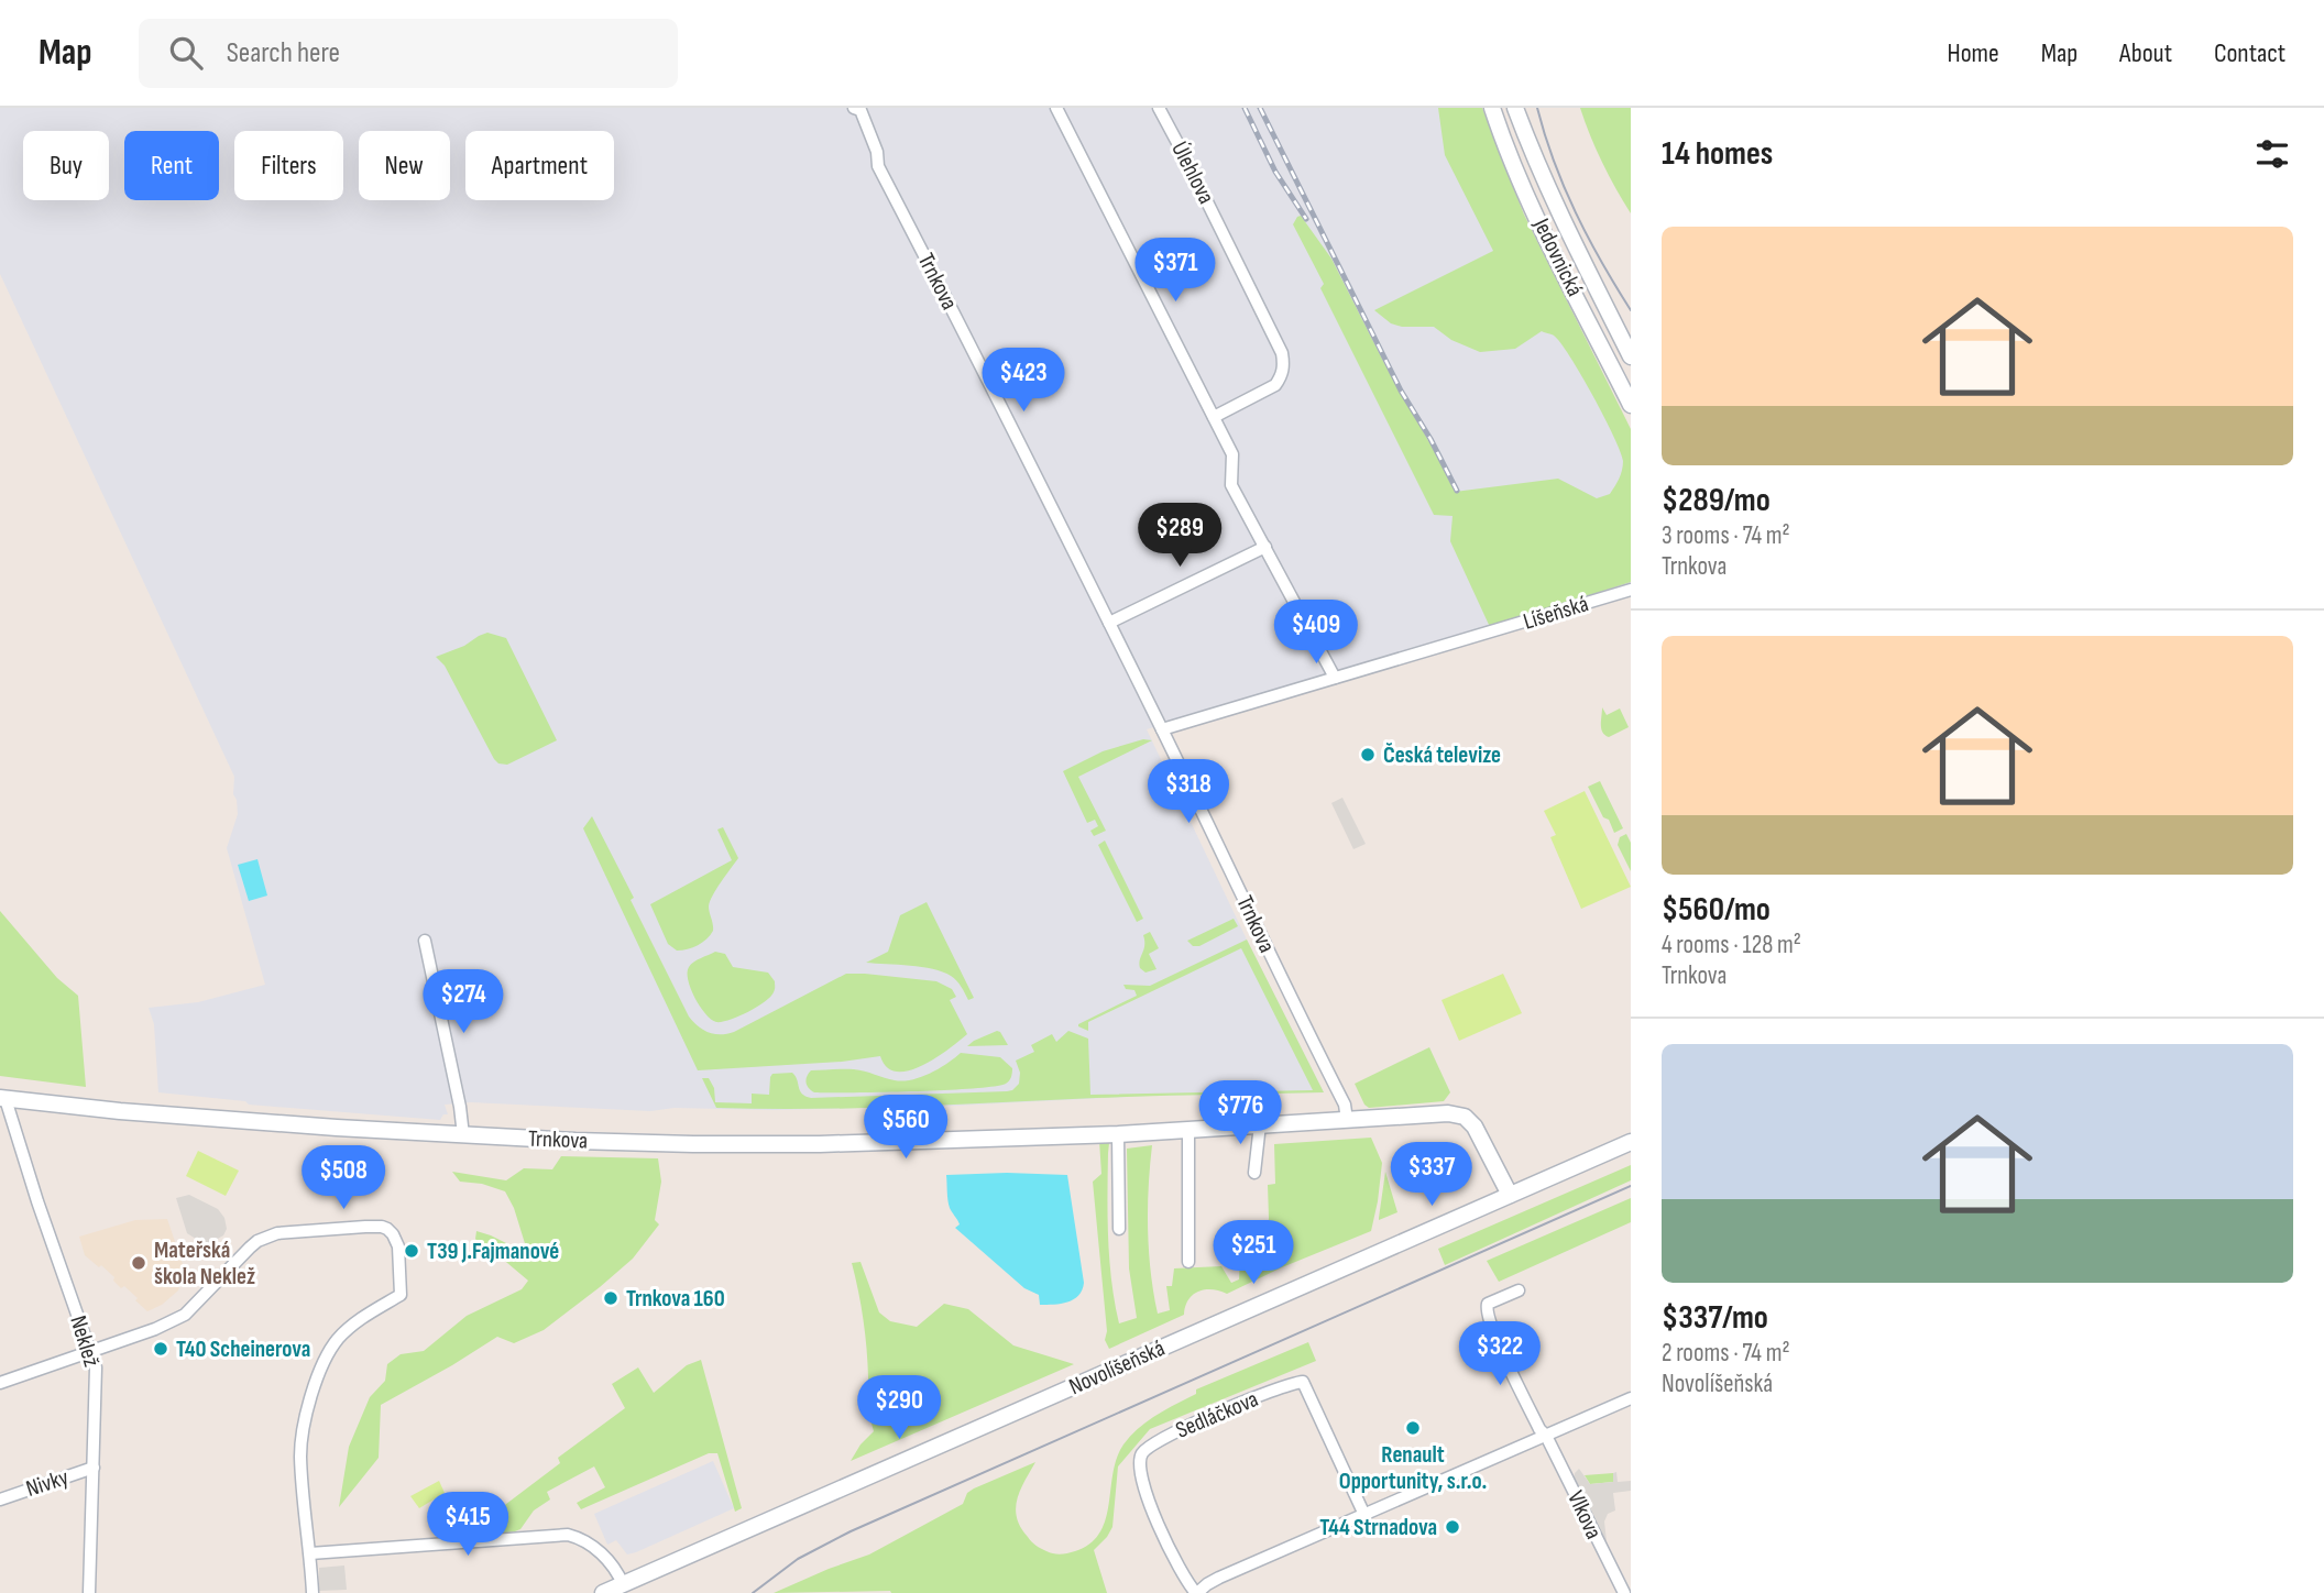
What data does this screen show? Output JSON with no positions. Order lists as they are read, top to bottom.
{
  "streets": {
    "street": [
      "Úlehlova",
      "Jedovnická",
      "Trnkova",
      "Líšeňská",
      "Neklež",
      "Novolíšeňská",
      "Sedláčkova",
      "Nivky",
      "Vlkova"
    ]
  },
  "crossings": [
    ["Trnkova", "Neklež"],
    ["Trnkova", "Novolíšeňská"],
    ["Neklež", "Nivky"],
    ["Sedláčkova", "Vlkova"]
  ],
  "places": [
    "Česká televize",
    "T39 J.Fajmanové",
    "Mateřská škola Neklež",
    "Trnkova 160",
    "T40 Scheinerova",
    "Renault Opportunity, s.r.o.",
    "T44 Strnadova"
  ],
  "page": {
    "header": "Map",
    "search": "Search here",
    "nav": [
      "Home",
      "Map",
      "About",
      "Contact"
    ],
    "heading": "14 homes",
    "chip": [
      "Buy",
      "Rent",
      "Filters",
      "New",
      "Apartment"
    ],
    "list": [
      {
        "name": "$289/mo",
        "note": "3 rooms · 74 m² · Trnkova"
      },
      {
        "name": "$560/mo",
        "note": "4 rooms · 128 m² · Trnkova"
      },
      {
        "name": "$337/mo",
        "note": "2 rooms · 74 m² · Novolíšeňská"
      }
    ],
    "price": [
      "$371",
      "$423",
      "$289",
      "$409",
      "$318",
      "$274",
      "$776",
      "$560",
      "$337",
      "$508",
      "$251",
      "$322",
      "$290",
      "$415"
    ]
  }
}
